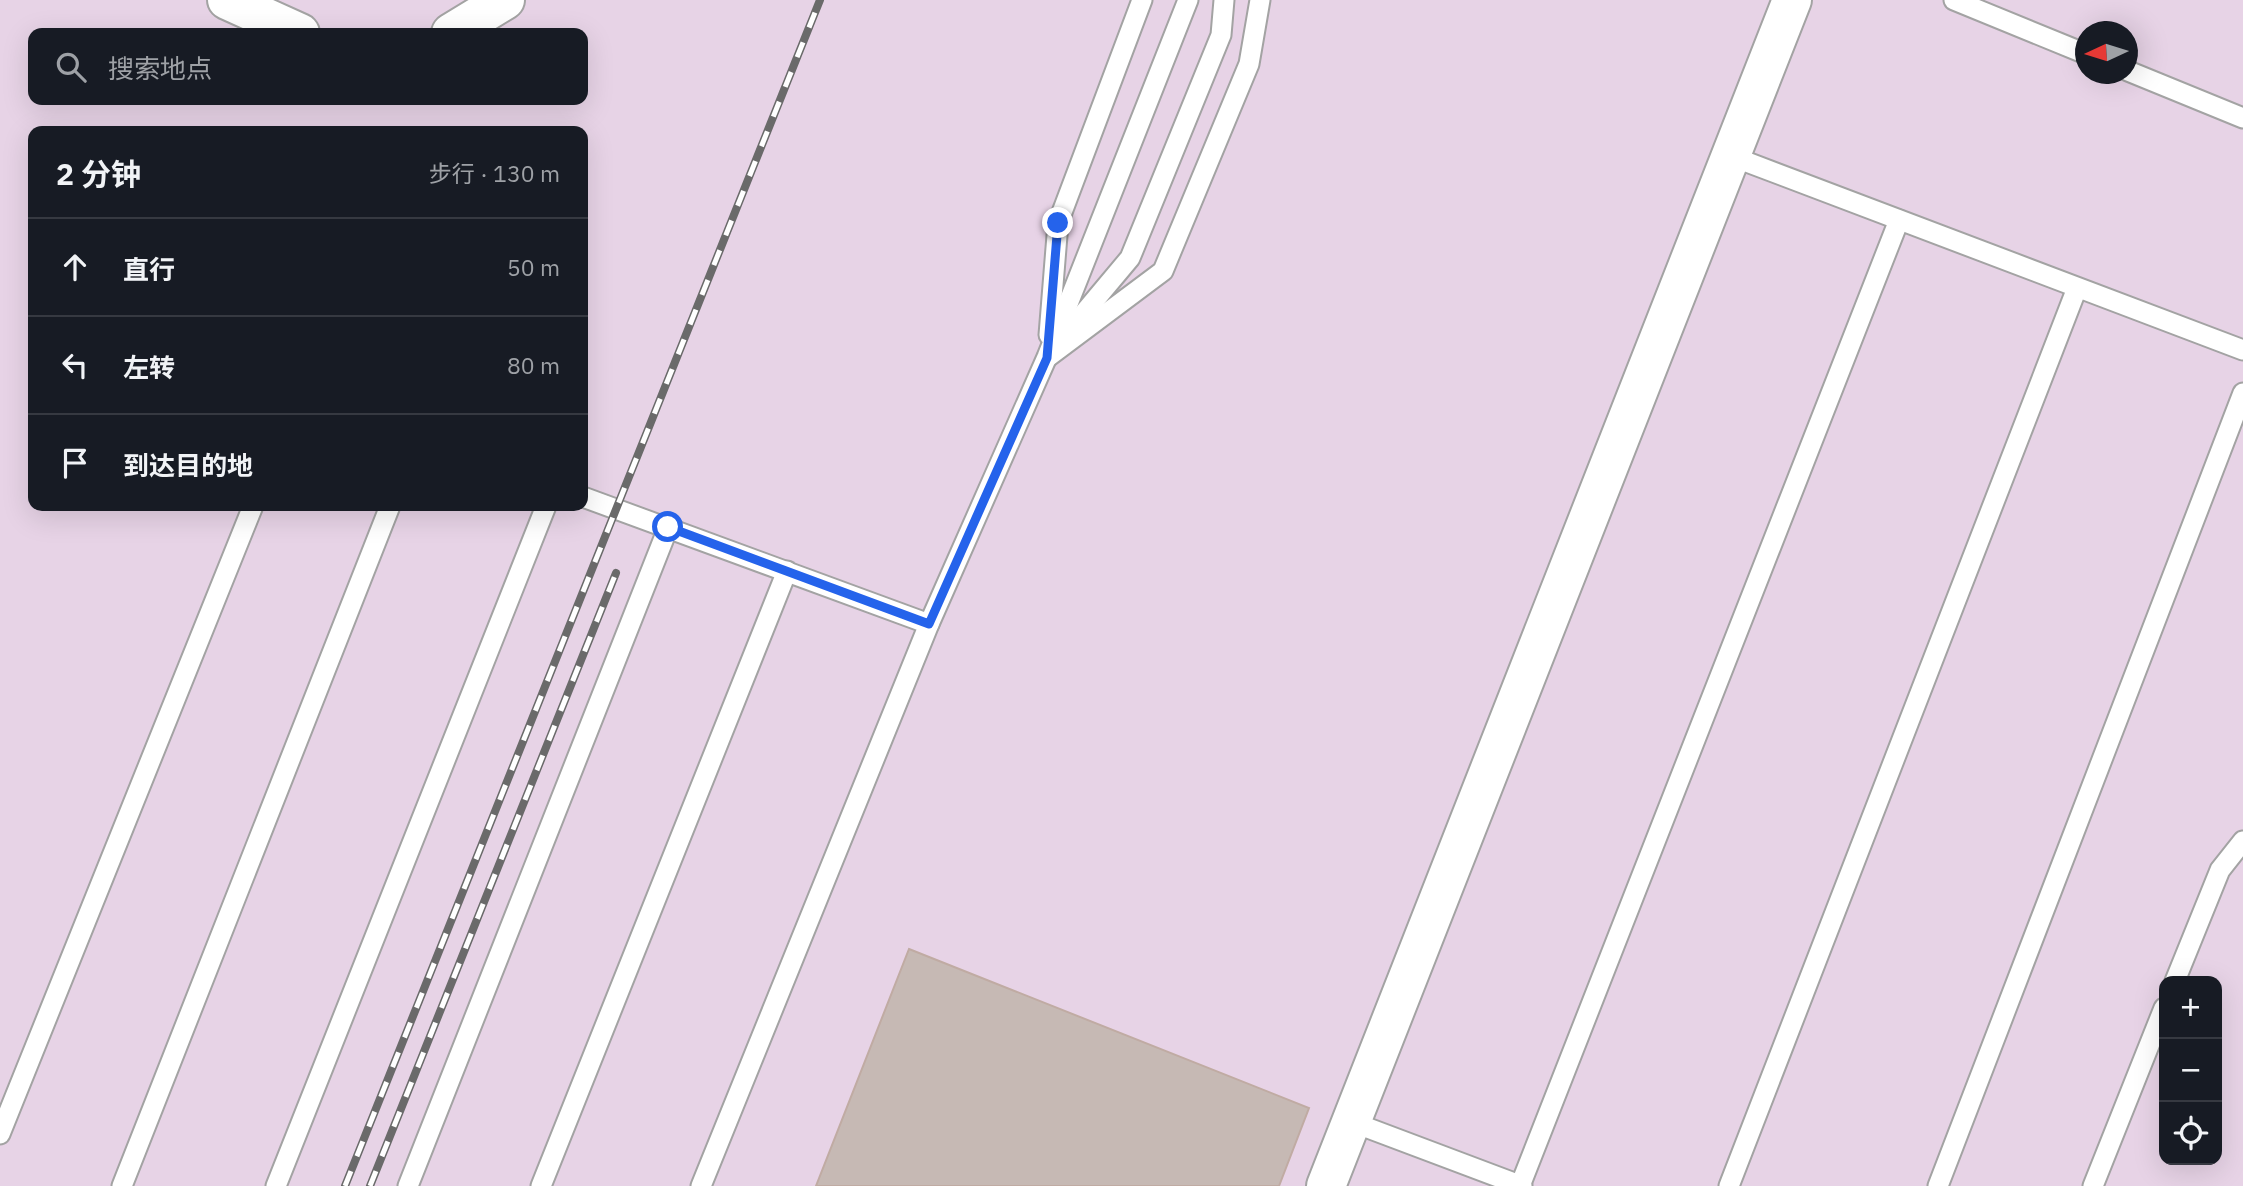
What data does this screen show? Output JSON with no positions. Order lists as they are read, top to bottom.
{
  "north": "left",
  "page": {
    "search": "搜索地点",
    "heading": ["2 分钟", "步行 · 130 m"],
    "list": [
      ["直行", "50 m"],
      ["左转", "80 m"],
      "到达目的地"
    ],
    "map_buttons": ["+", "−"]
  }
}
